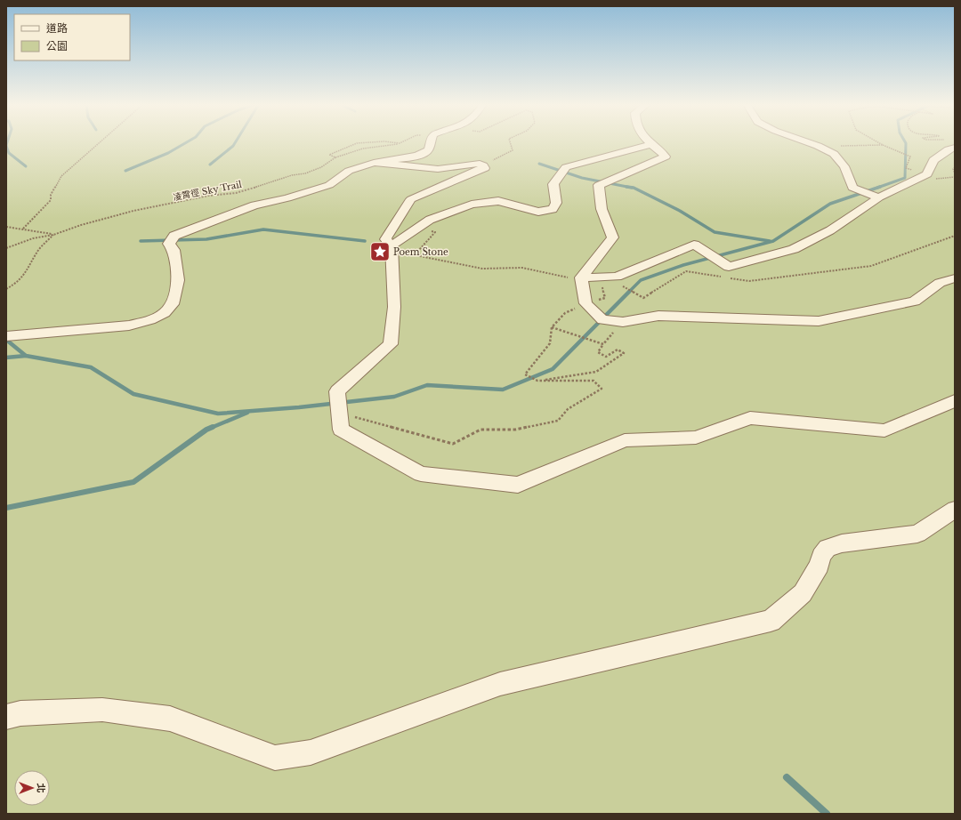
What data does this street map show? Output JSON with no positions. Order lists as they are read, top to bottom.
{
  "streets": {
    "path": ["凌霄徑 Sky Trail"]
  },
  "places": {
    "place": ["Poem Stone"]
  },
  "legend": ["道路", "公園"],
  "north": "right"
}
